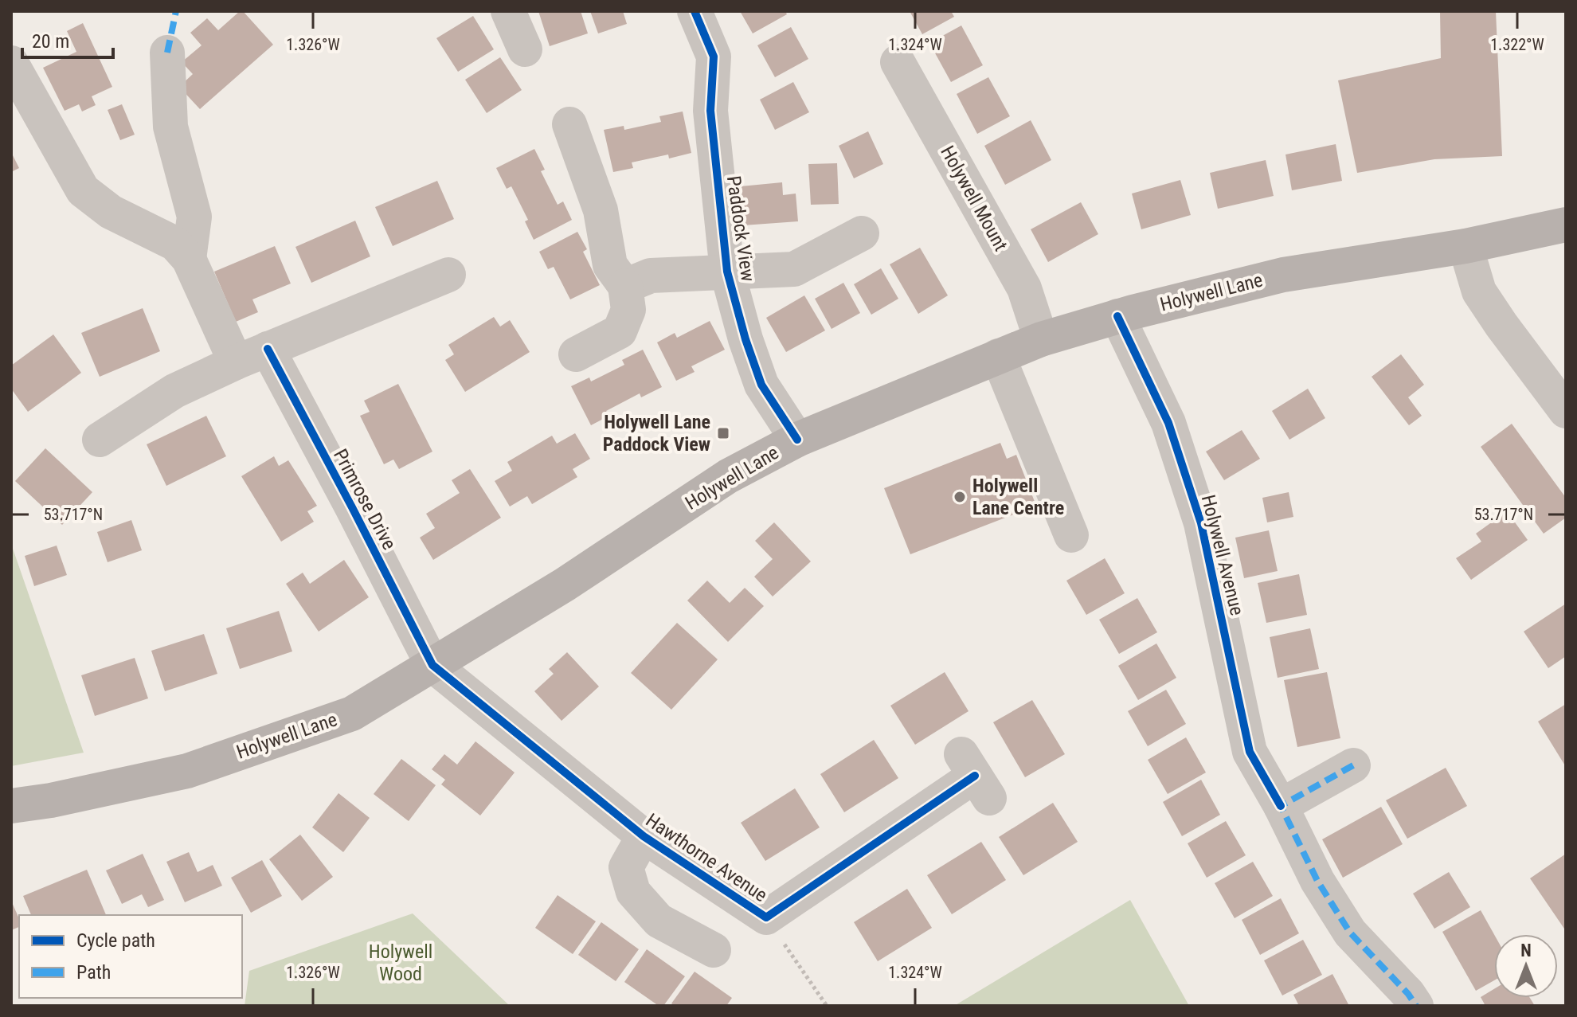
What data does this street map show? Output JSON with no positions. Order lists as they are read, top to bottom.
{
  "streets": {
    "main road": ["Holywell Lane"],
    "street": [
      "Holywell Mount",
      "Paddock View",
      "Primrose Drive",
      "Holywell Avenue",
      "Hawthorne Avenue"
    ]
  },
  "crossings": [
    ["Holywell Mount", "Holywell Lane"],
    ["Paddock View", "Holywell Lane"],
    ["Holywell Lane", "Primrose Drive"],
    ["Holywell Lane", "Holywell Avenue"],
    ["Holywell Lane", "Hawthorne Avenue"],
    ["Primrose Drive", "Hawthorne Avenue"]
  ],
  "parks": ["Holywell Wood"],
  "places": {
    "transit": ["Holywell Lane Paddock View"],
    "other": ["Holywell Lane Centre"]
  },
  "legend": ["Cycle path", "Path"],
  "scale_bar": "20 m",
  "north": "top",
  "coordinates": [
    "1.326°W",
    "1.324°W",
    "1.322°W",
    "53.717°N"
  ]
}
